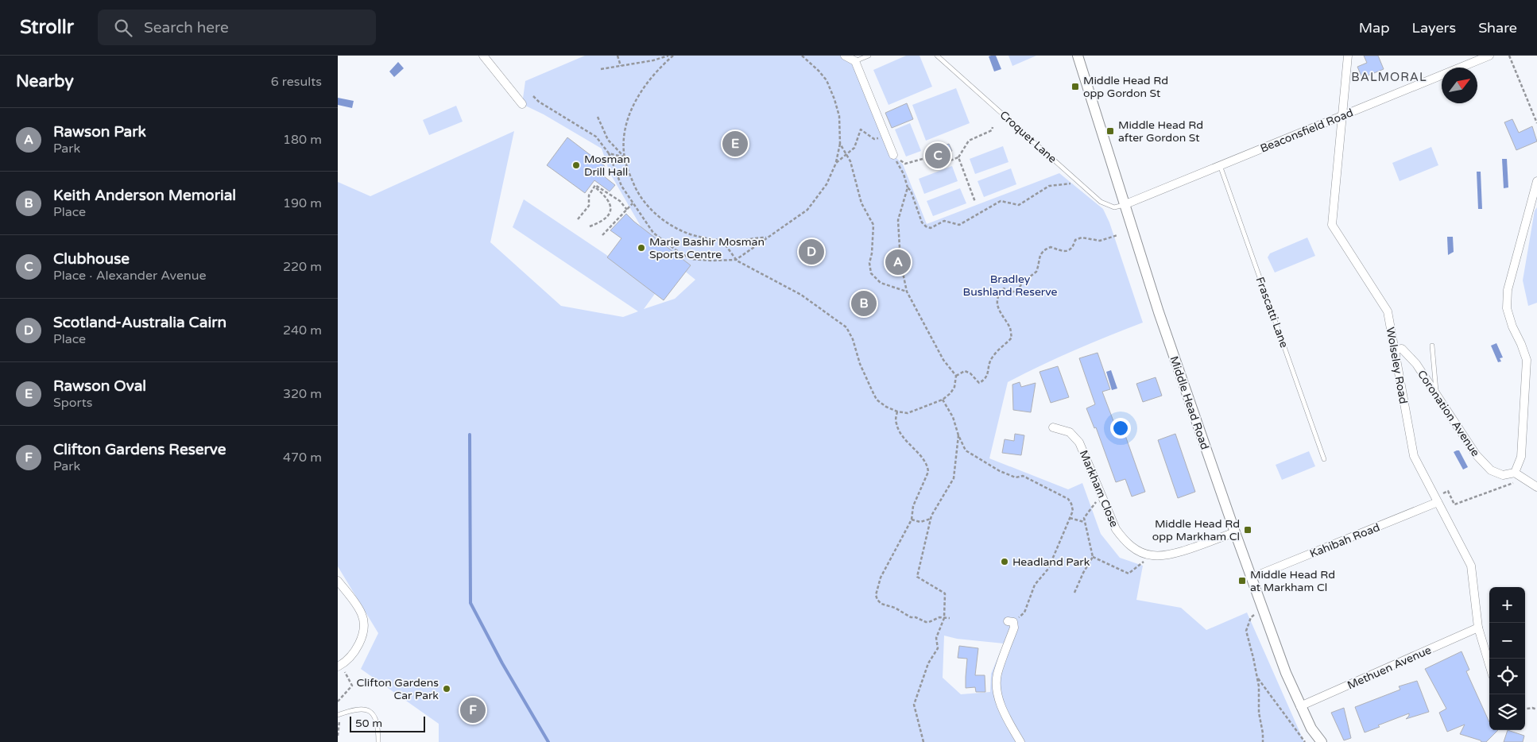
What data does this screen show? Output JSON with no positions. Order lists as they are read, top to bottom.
{
  "streets": {
    "street": [
      "Beaconsfield Road",
      "Wolseley Road",
      "Middle Head Road",
      "Coronation Avenue",
      "Markham Close",
      "Kahibah Road",
      "Methuen Avenue"
    ],
    "lane": ["Croquet Lane", "Frascatti Lane"]
  },
  "crossings": [
    ["Beaconsfield Road", "Croquet Lane"],
    ["Beaconsfield Road", "Frascatti Lane"],
    ["Beaconsfield Road", "Wolseley Road"],
    ["Beaconsfield Road", "Middle Head Road"],
    ["Croquet Lane", "Middle Head Road"],
    ["Wolseley Road", "Coronation Avenue"],
    ["Wolseley Road", "Kahibah Road"],
    ["Wolseley Road", "Methuen Avenue"],
    ["Middle Head Road", "Markham Close"],
    ["Middle Head Road", "Kahibah Road"],
    ["Middle Head Road", "Methuen Avenue"]
  ],
  "districts": ["BALMORAL"],
  "parks": ["Bradley Bushland Reserve"],
  "places": {
    "transit": [
      "Middle Head Rd opp Gordon St",
      "Middle Head Rd after Gordon St",
      "Middle Head Rd opp Markham Cl",
      "Middle Head Rd at Markham Cl"
    ],
    "other": [
      "Mosman Drill Hall",
      "Marie Bashir Mosman Sports Centre",
      "Headland Park",
      "Clifton Gardens Car Park"
    ]
  },
  "scale_bar": "50 m",
  "north": "top right",
  "page": {
    "header": "Strollr",
    "search": "Search here",
    "nav": ["Map", "Layers", "Share"],
    "heading": ["Nearby", "6 results"],
    "list": [
      {
        "mark": "A",
        "name": "Rawson Park",
        "note": "Park",
        "value": "180 m"
      },
      {
        "mark": "B",
        "name": "Keith Anderson Memorial",
        "note": "Place",
        "value": "190 m"
      },
      {
        "mark": "C",
        "name": "Clubhouse",
        "note": "Place · Alexander Avenue",
        "value": "220 m"
      },
      {
        "mark": "D",
        "name": "Scotland-Australia Cairn",
        "note": "Place",
        "value": "240 m"
      },
      {
        "mark": "E",
        "name": "Rawson Oval",
        "note": "Sports",
        "value": "320 m"
      },
      {
        "mark": "F",
        "name": "Clifton Gardens Reserve",
        "note": "Park",
        "value": "470 m"
      }
    ],
    "pins": [
      "E",
      "C",
      "D",
      "A",
      "B",
      "F"
    ],
    "map_buttons": ["+", "−"],
    "scale": "50 m"
  }
}
